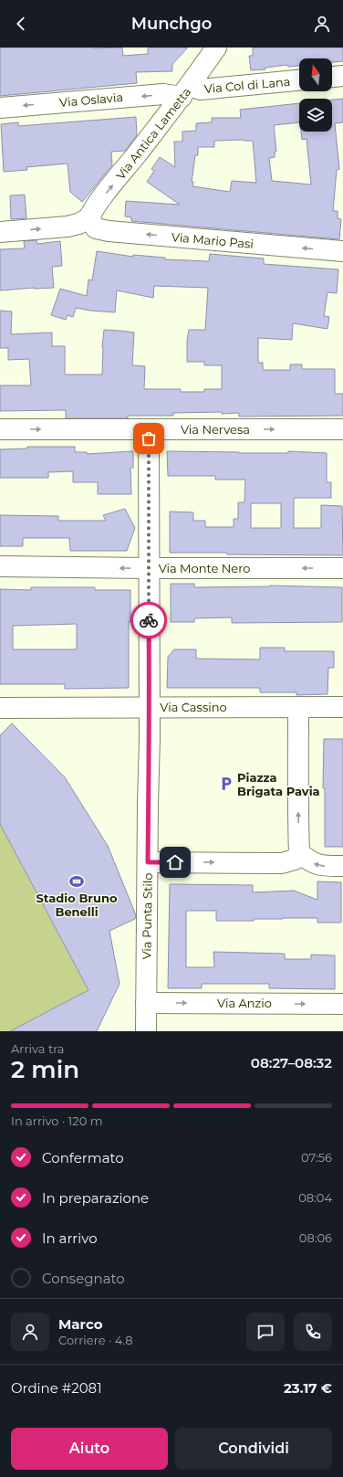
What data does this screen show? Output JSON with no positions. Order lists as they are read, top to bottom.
{
  "streets": {
    "street": [
      "Via Col di Lana",
      "Via Oslavia",
      "Via Antica Lametta",
      "Via Mario Pasi",
      "Via Nervesa",
      "Via Monte Nero",
      "Via Cassino",
      "Via Punta Stilo",
      "Via Anzio"
    ]
  },
  "crossings": [
    ["Via Col di Lana", "Via Oslavia"],
    ["Via Col di Lana", "Via Antica Lametta"],
    ["Via Oslavia", "Via Antica Lametta"],
    ["Via Antica Lametta", "Via Mario Pasi"],
    ["Via Nervesa", "Via Punta Stilo"],
    ["Via Monte Nero", "Via Punta Stilo"],
    ["Via Cassino", "Via Punta Stilo"],
    ["Via Punta Stilo", "Via Anzio"]
  ],
  "one_way": [
    "Via Antica Lametta",
    "Via Mario Pasi",
    "Via Nervesa",
    "Via Monte Nero"
  ],
  "places": {
    "parking": ["Piazza Brigata Pavia"],
    "sports": ["Stadio Bruno Benelli"]
  },
  "north": "top",
  "page": {
    "header": "Munchgo",
    "heading": ["2 min", "Arriva tra", "08:27–08:32"],
    "panel": [
      "Marco",
      "Corriere · 4.8",
      "Ordine #2081",
      "23.17 €"
    ],
    "bar": "In arrivo · 120 m",
    "list": [
      ["Confermato", "07:56"],
      ["In preparazione", "08:04"],
      ["In arrivo", "08:06"],
      "Consegnato"
    ],
    "buttons": ["Aiuto", "Condividi"]
  }
}
